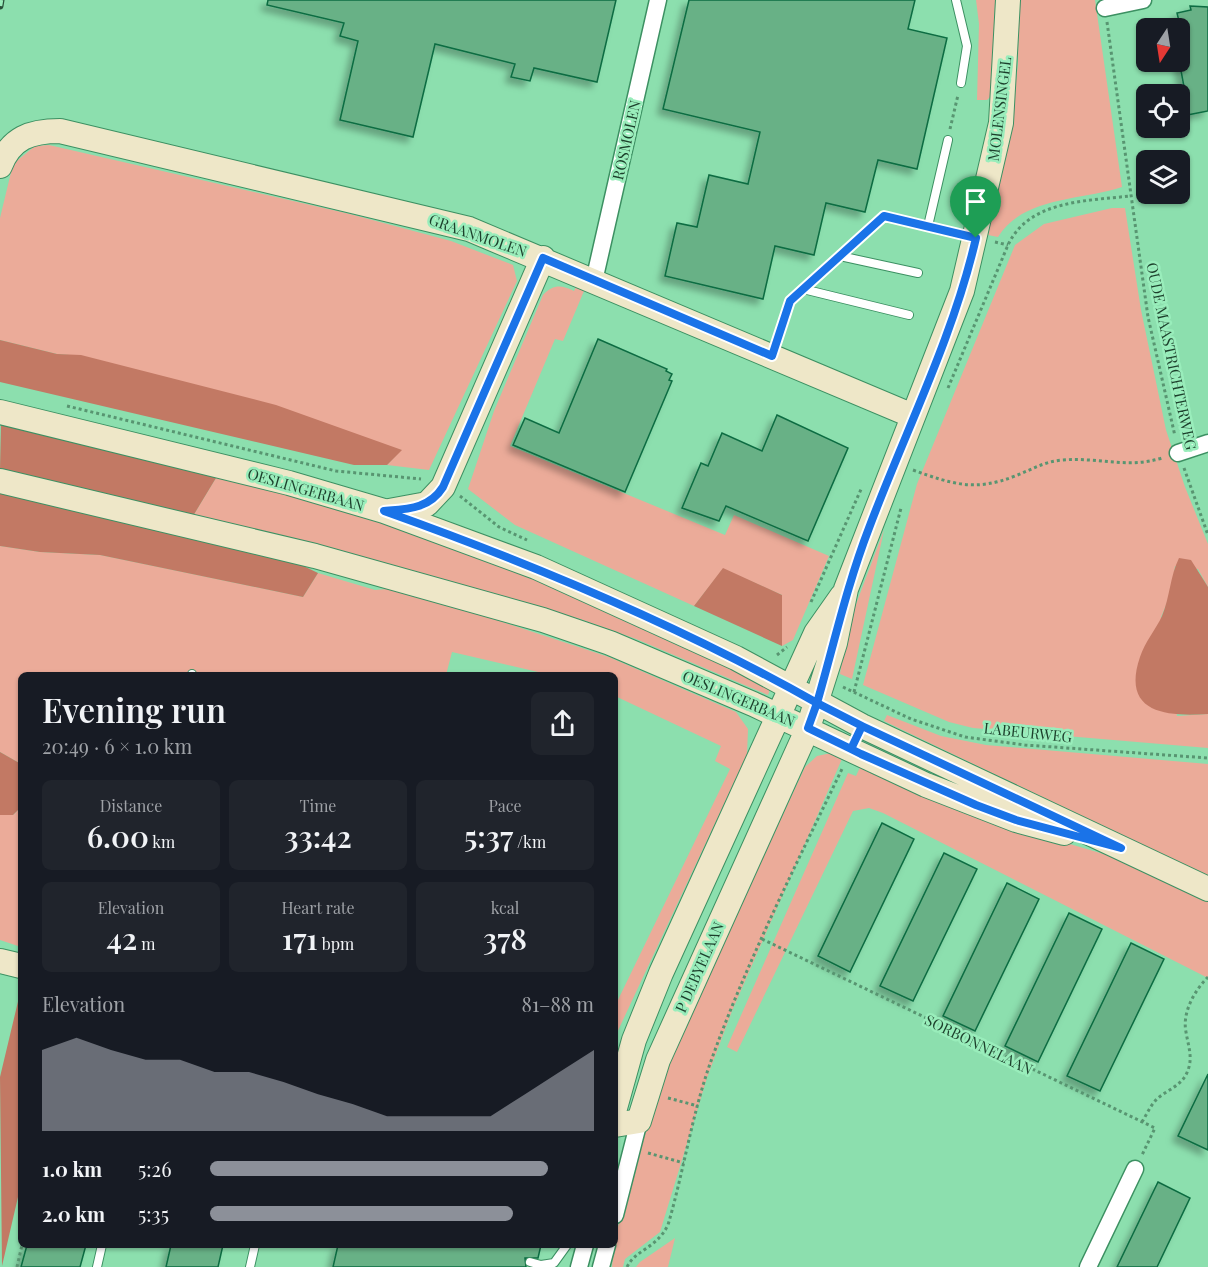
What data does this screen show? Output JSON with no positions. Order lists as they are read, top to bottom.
{
  "streets": {
    "street": [
      "MOLENSINGEL",
      "ROSMOLEN",
      "GRAANMOLEN",
      "OESLINGERBAAN",
      "P DEBYELAAN"
    ],
    "path": ["OUDE MAASTRICHTERWEG", "LABEURWEG", "SORBONNELAAN"]
  },
  "crossings": [
    ["MOLENSINGEL", "GRAANMOLEN"],
    ["MOLENSINGEL", "OESLINGERBAAN"],
    ["MOLENSINGEL", "P DEBYELAAN"],
    ["ROSMOLEN", "GRAANMOLEN"],
    ["OESLINGERBAAN", "P DEBYELAAN"]
  ],
  "north": "bottom",
  "page": {
    "heading": ["Evening run", "20:49 · 6 × 1.0 km"],
    "stats": [
      ["Distance", "6.00 km"],
      ["Time", "33:42"],
      ["Pace", "5:37 /km"],
      ["Elevation", "42 m"],
      ["Heart rate", "171 bpm"],
      ["kcal", "378"]
    ],
    "chart": ["Elevation", "81–88 m"],
    "list": [
      {
        "name": "1.0 km",
        "note": "5:26"
      },
      {
        "name": "2.0 km",
        "note": "5:35"
      }
    ]
  }
}
